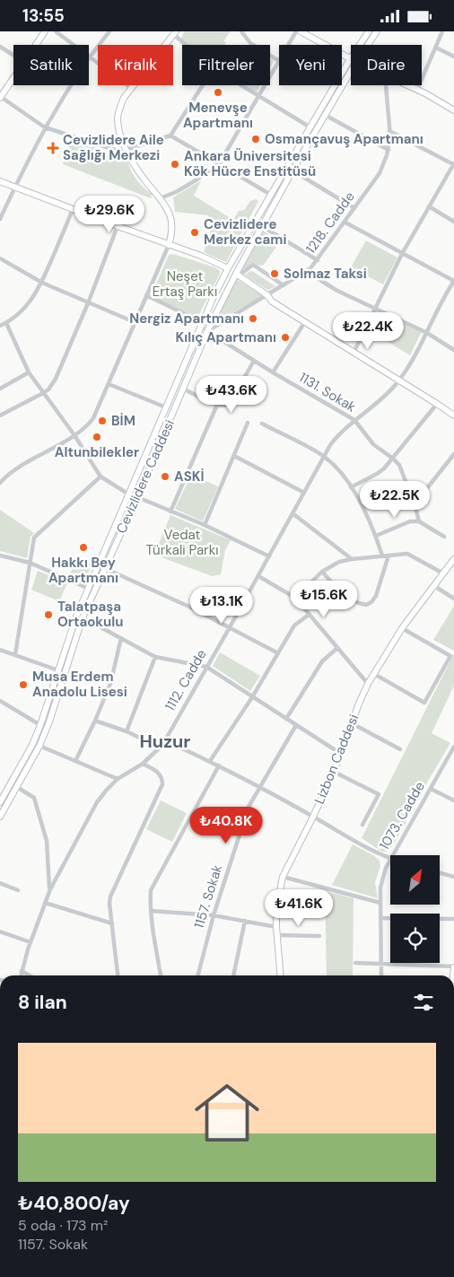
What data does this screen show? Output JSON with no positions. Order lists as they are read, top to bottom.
{
  "streets": {
    "main road": ["Cevizlidere Caddesi", "Lizbon Caddesi"],
    "street": [
      "1218. Cadde",
      "1131. Sokak",
      "1112. Cadde",
      "1073. Cadde",
      "1157. Sokak"
    ]
  },
  "crossings": [
    ["1218. Cadde", "1131. Sokak"],
    ["1218. Cadde", "Cevizlidere Caddesi"],
    ["1131. Sokak", "Cevizlidere Caddesi"],
    ["1131. Sokak", "1112. Cadde"]
  ],
  "districts": ["Huzur"],
  "parks": ["Neşet Ertaş Parkı", "Vedat Türkali Parkı"],
  "places": {
    "other": [
      "Menevşe Apartmanı",
      "Osmançavuş Apartmanı",
      "Ankara Üniversitesi Kök Hücre Enstitüsü",
      "Cevizlidere Merkez cami",
      "Solmaz Taksi",
      "Nergiz Apartmanı",
      "Kılıç Apartmanı",
      "BİM",
      "Altunbilekler",
      "ASKİ",
      "Hakkı Bey Apartmanı",
      "Talatpaşa Ortaokulu",
      "Musa Erdem Anadolu Lisesi"
    ],
    "health": ["Cevizlidere Aile Sağlığı Merkezi"]
  },
  "north": "top right",
  "page": {
    "status": "13:55",
    "chip": [
      "Satılık",
      "Kiralık",
      "Filtreler",
      "Yeni",
      "Daire"
    ],
    "price": [
      "₺29.6K",
      "₺22.4K",
      "₺43.6K",
      "₺22.5K",
      "₺15.6K",
      "₺13.1K",
      "₺40.8K",
      "₺41.6K"
    ],
    "heading": "8 ilan",
    "list": [
      {
        "name": "₺40,800/ay",
        "note": "5 oda · 173 m² · 1157. Sokak"
      }
    ]
  }
}
